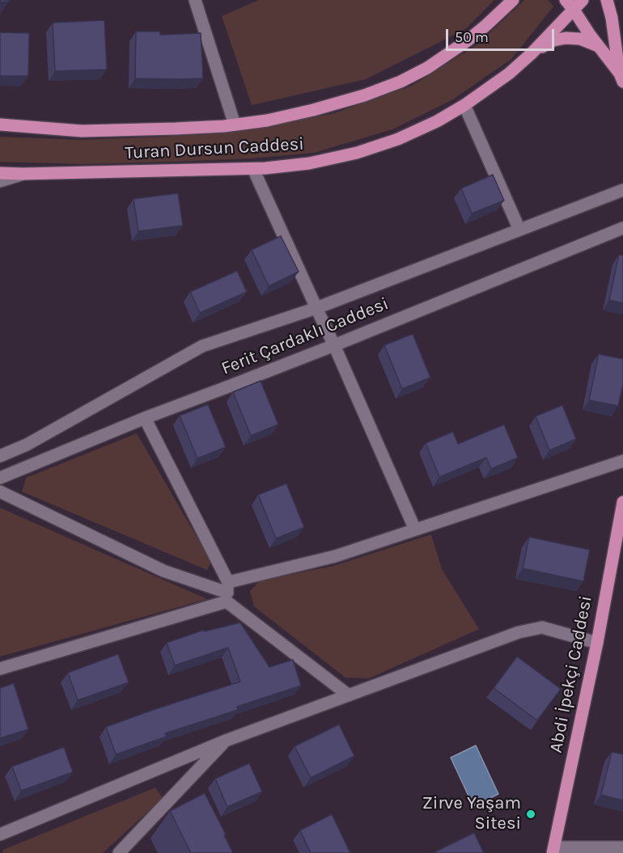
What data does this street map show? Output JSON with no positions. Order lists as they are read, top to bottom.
{
  "streets": {
    "main road": ["Turan Dursun Caddesi", "Abdi İpekçi Caddesi"],
    "street": ["Ferit Çardaklı Caddesi"]
  },
  "places": ["Zirve Yaşam Sitesi"],
  "scale_bar": "50 m"
}
